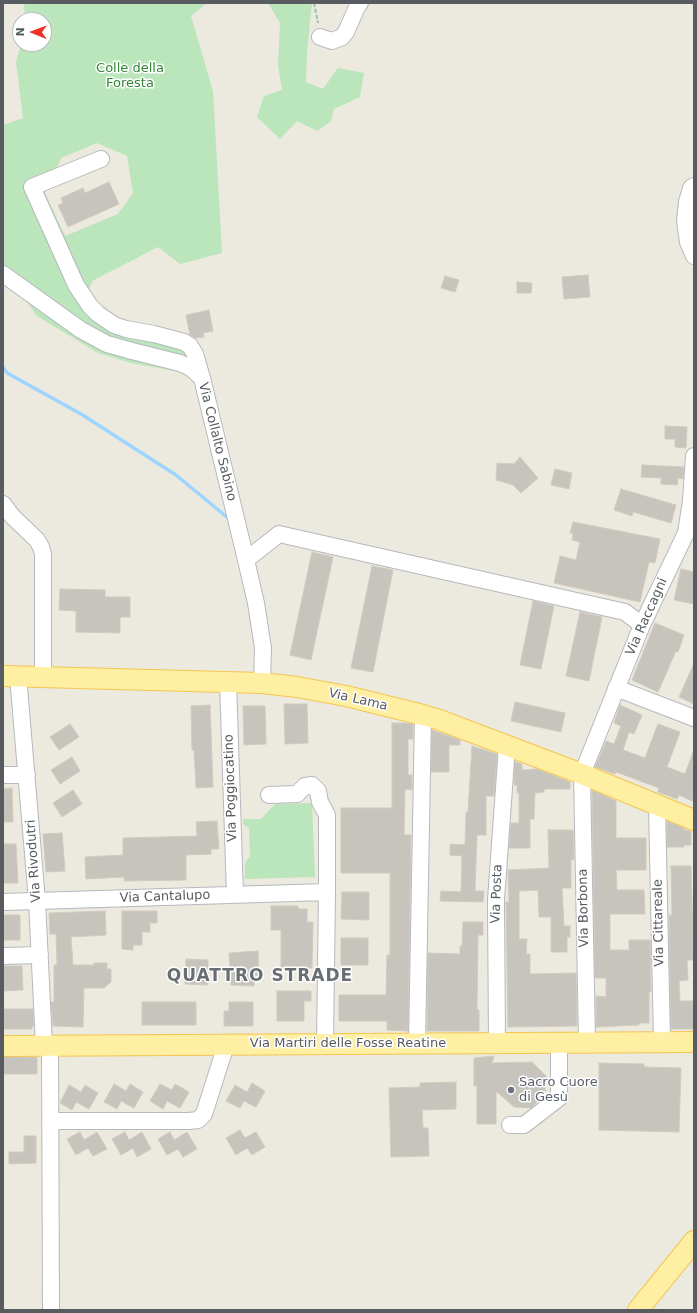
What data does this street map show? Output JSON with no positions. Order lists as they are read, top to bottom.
{
  "streets": {
    "main road": ["Via Lama", "Via Martiri delle Fosse Reatine"],
    "street": [
      "Via Collalto Sabino",
      "Via Raccagni",
      "Via Poggiocatino",
      "Via Rivodutri",
      "Via Posta",
      "Via Cantalupo",
      "Via Borbona",
      "Via Cittareale"
    ]
  },
  "crossings": [
    ["Via Collalto Sabino", "Via Lama"],
    ["Via Raccagni", "Via Lama"],
    ["Via Raccagni", "Via Borbona"],
    ["Via Lama", "Via Poggiocatino"],
    ["Via Lama", "Via Rivodutri"],
    ["Via Lama", "Via Posta"],
    ["Via Lama", "Via Borbona"],
    ["Via Lama", "Via Cittareale"],
    ["Via Poggiocatino", "Via Cantalupo"],
    ["Via Rivodutri", "Via Cantalupo"],
    ["Via Rivodutri", "Via Martiri delle Fosse Reatine"],
    ["Via Posta", "Via Martiri delle Fosse Reatine"],
    ["Via Borbona", "Via Martiri delle Fosse Reatine"],
    ["Via Cittareale", "Via Martiri delle Fosse Reatine"]
  ],
  "districts": ["QUATTRO STRADE"],
  "parks": ["Colle della Foresta"],
  "places": ["Sacro Cuore di Gesù"],
  "north": "left"
}
